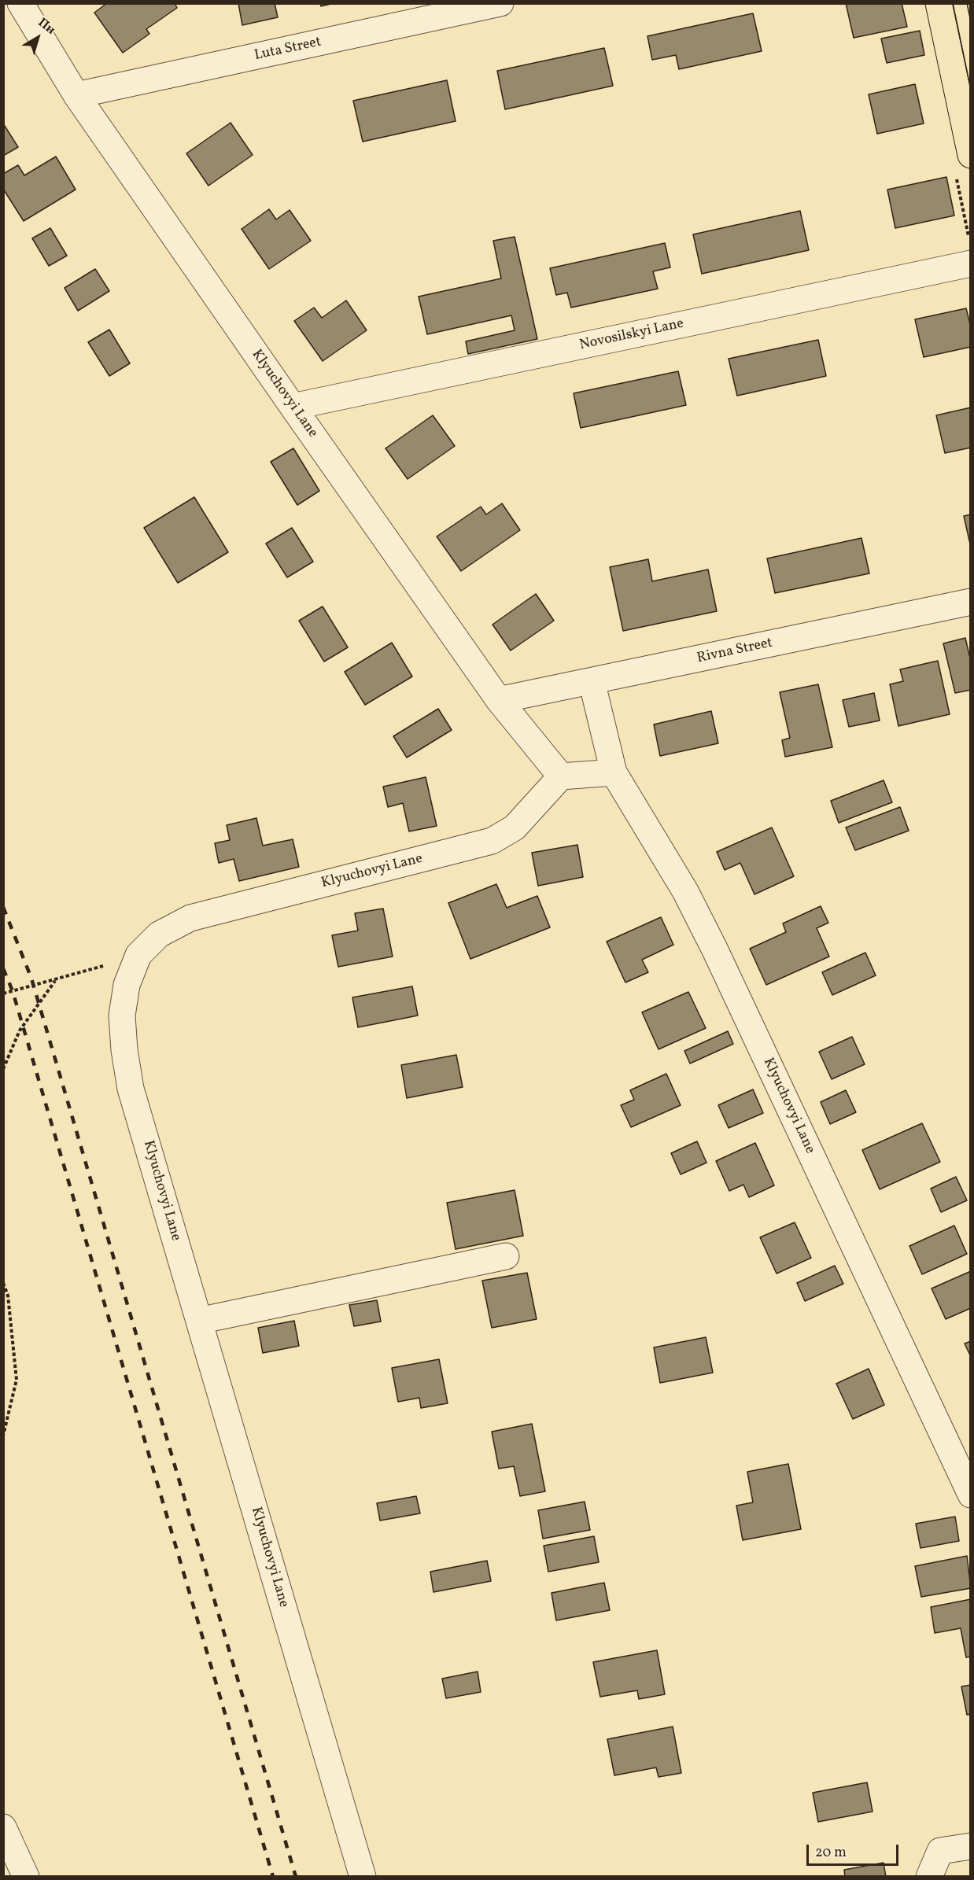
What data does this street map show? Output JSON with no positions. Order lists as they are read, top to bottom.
{
  "streets": {
    "street": [
      "Luta Street",
      "Novosilskyi Lane",
      "Klyuchovyi Lane",
      "Rivna Street"
    ]
  },
  "crossings": [
    ["Luta Street", "Klyuchovyi Lane"],
    ["Novosilskyi Lane", "Klyuchovyi Lane"],
    ["Klyuchovyi Lane", "Rivna Street"]
  ],
  "scale_bar": "20 m",
  "north": "top right"
}
